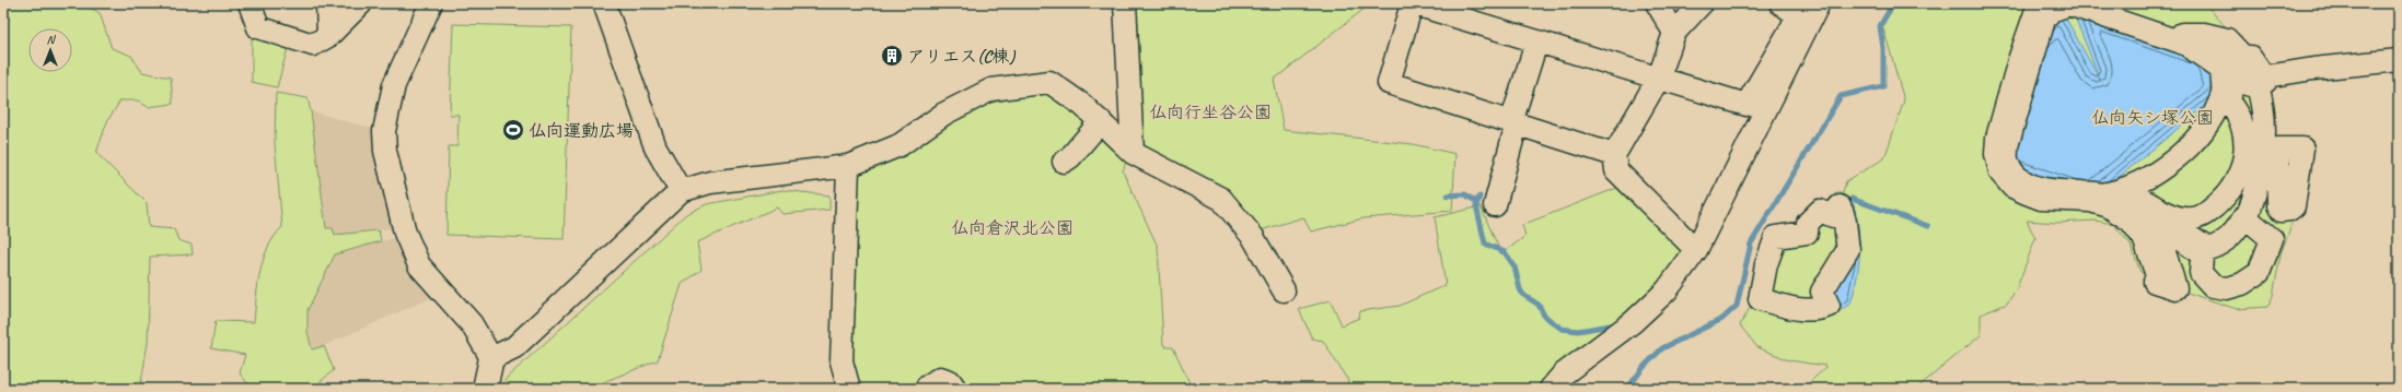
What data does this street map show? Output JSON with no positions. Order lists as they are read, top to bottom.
{
  "parks": ["仏向行坐谷公園", "仏向矢シ塚公園", "仏向倉沢北公園"],
  "places": {
    "building": ["アリエス(C棟)"],
    "sports": ["仏向運動広場"]
  },
  "north": "top"
}
